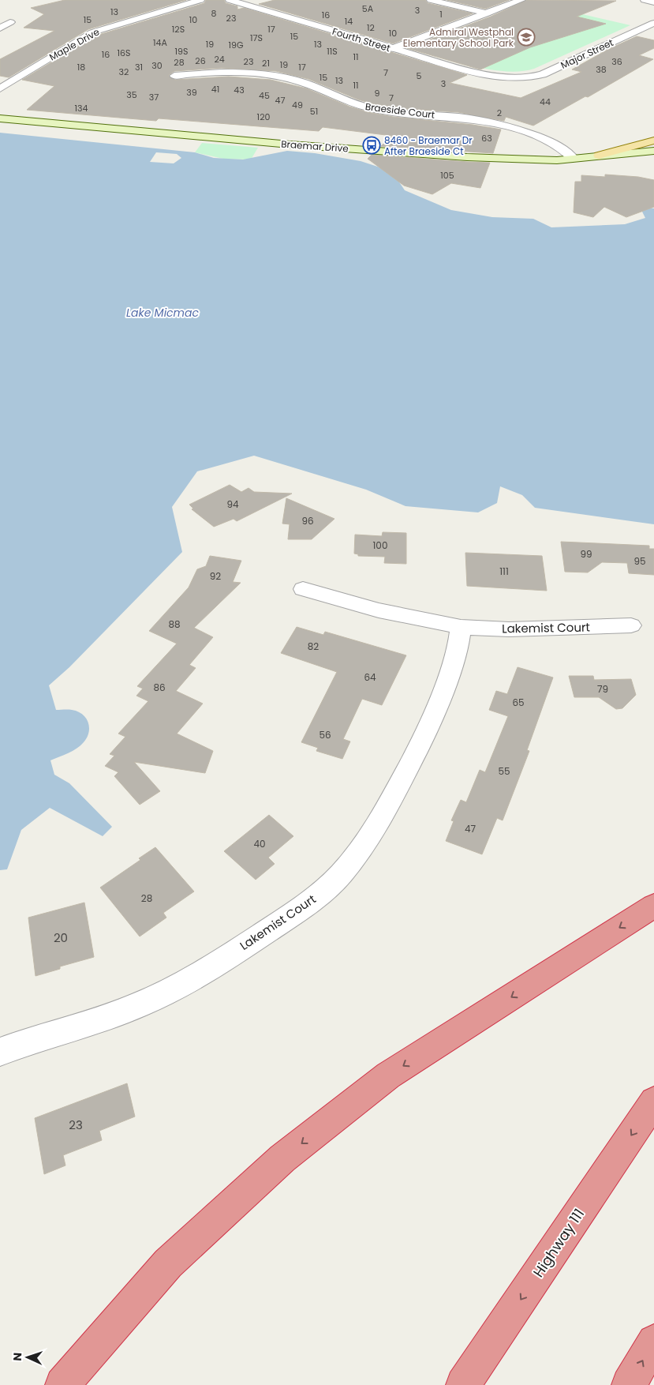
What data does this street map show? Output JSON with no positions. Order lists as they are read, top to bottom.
{
  "streets": {
    "highway": ["Highway 111"],
    "main road": ["Braemar Drive"],
    "street": [
      "Fourth Street",
      "Maple Drive",
      "Major Street",
      "Braeside Court",
      "Lakemist Court"
    ]
  },
  "crossings": [
    ["Fourth Street", "Major Street"],
    ["Braeside Court", "Braemar Drive"]
  ],
  "one_way": ["Highway 111"],
  "water": ["Lake Micmac"],
  "places": {
    "school or university": ["Admiral Westphal Elementary School Park"],
    "bus stop": ["8460 - Braemar Dr After Braeside Ct"]
  },
  "house_numbers": [
    "5A",
    "3",
    "13",
    "8",
    "1",
    "16",
    "23",
    "15",
    "10",
    "14",
    "12",
    "12S",
    "17",
    "10",
    "15",
    "17S",
    "14A",
    "19",
    "13",
    "19G",
    "19S",
    "11S",
    "16S",
    "16",
    "11",
    "24",
    "26",
    "23",
    "36",
    "28",
    "21",
    "19",
    "30",
    "18",
    "31",
    "17",
    "38",
    "32",
    "7",
    "5",
    "15",
    "13",
    "3",
    "11",
    "41",
    "43",
    "39",
    "9",
    "35",
    "45",
    "37",
    "7",
    "47",
    "44",
    "49",
    "134",
    "51",
    "2",
    "120",
    "63",
    "105",
    "94",
    "96",
    "100",
    "99",
    "95",
    "111",
    "92",
    "88",
    "82",
    "64",
    "86",
    "79",
    "65",
    "56",
    "55",
    "47",
    "40",
    "28",
    "20",
    "23"
  ],
  "north": "left"
}
